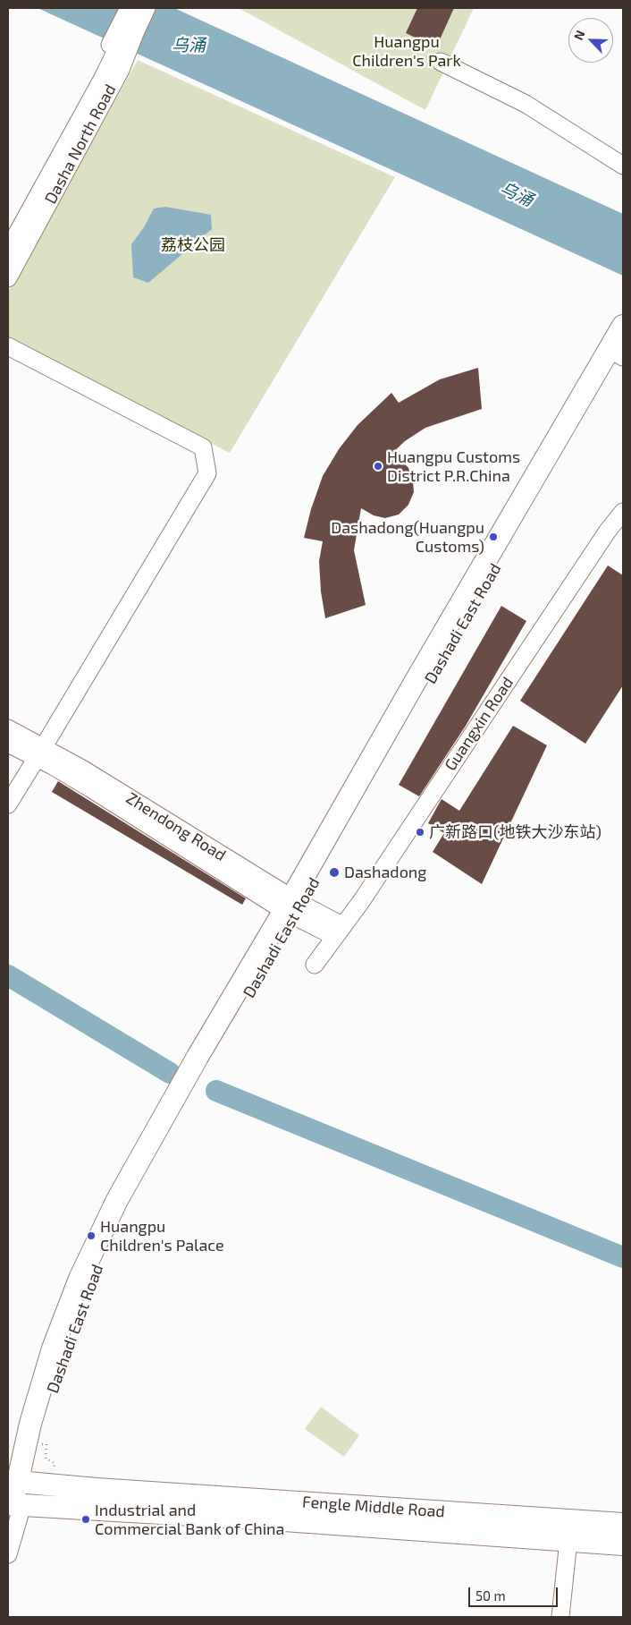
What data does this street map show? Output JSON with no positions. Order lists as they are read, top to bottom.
{
  "streets": {
    "main road": ["Dashadi East Road", "Fengle Middle Road"],
    "street": ["Dasha North Road", "Guangxin Road", "Zhendong Road"]
  },
  "crossings": [
    ["Dashadi East Road", "Zhendong Road"],
    ["Dashadi East Road", "Fengle Middle Road"],
    ["Guangxin Road", "Zhendong Road"]
  ],
  "water": ["乌涌"],
  "parks": ["Huangpu Children's Park", "荔枝公园"],
  "places": [
    "Huangpu Customs District P.R.China",
    "Dashadong(Huangpu Customs)",
    "广新路口(地铁大沙东站)",
    "Dashadong",
    "Huangpu Children's Palace",
    "Industrial and Commercial Bank of China"
  ],
  "scale_bar": "50 m",
  "north": "top left"
}
